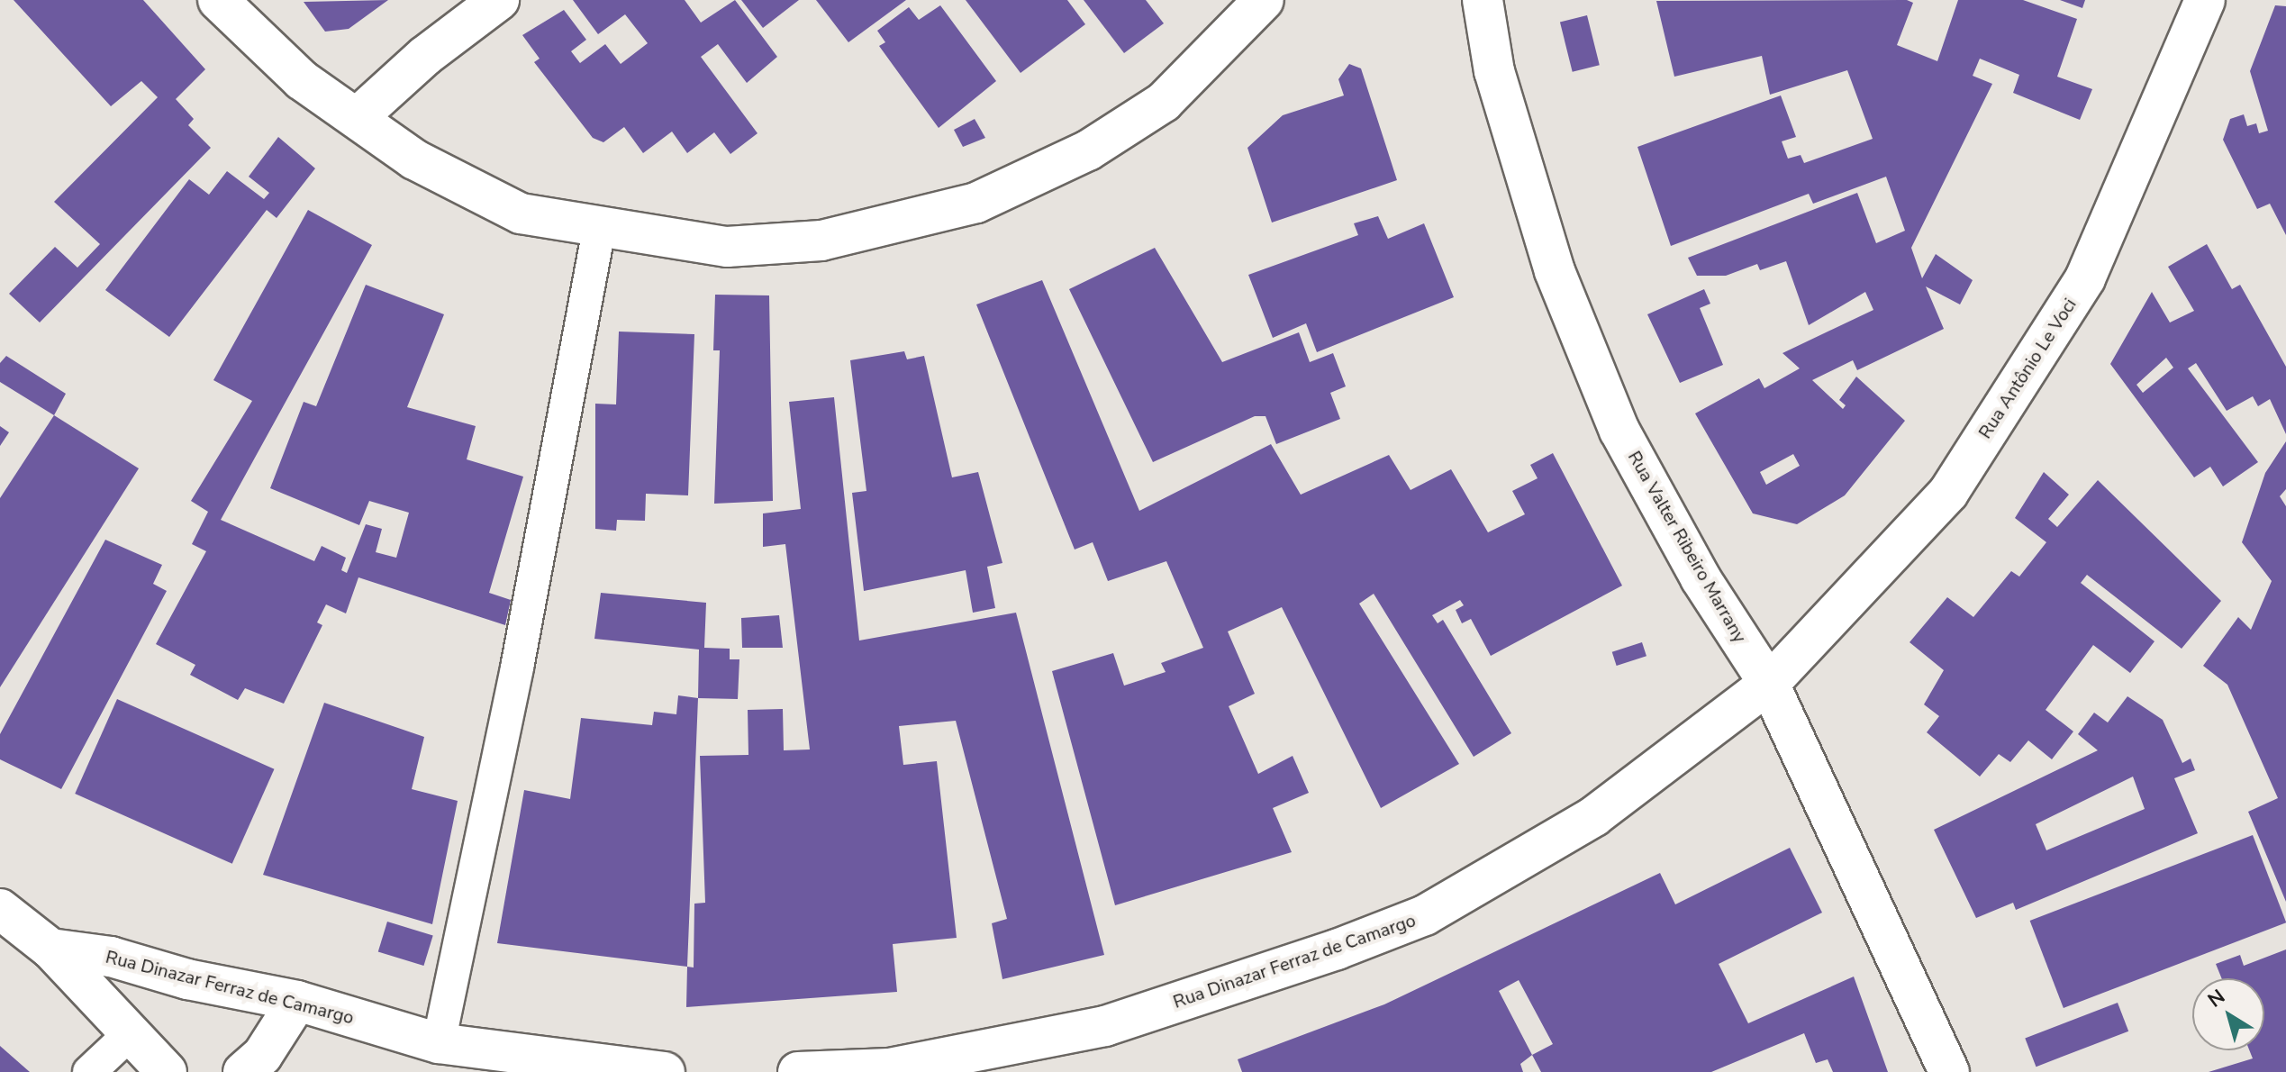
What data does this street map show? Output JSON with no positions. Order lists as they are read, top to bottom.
{
  "streets": {
    "street": ["Rua Antônio Le Voci", "Rua Valter Ribeiro Marrany", "Rua Dinazar Ferraz de Camargo"]
  },
  "crossings": [
    ["Rua Antônio Le Voci", "Rua Valter Ribeiro Marrany"],
    ["Rua Antônio Le Voci", "Rua Dinazar Ferraz de Camargo"],
    ["Rua Valter Ribeiro Marrany", "Rua Dinazar Ferraz de Camargo"]
  ],
  "north": "top left"
}
